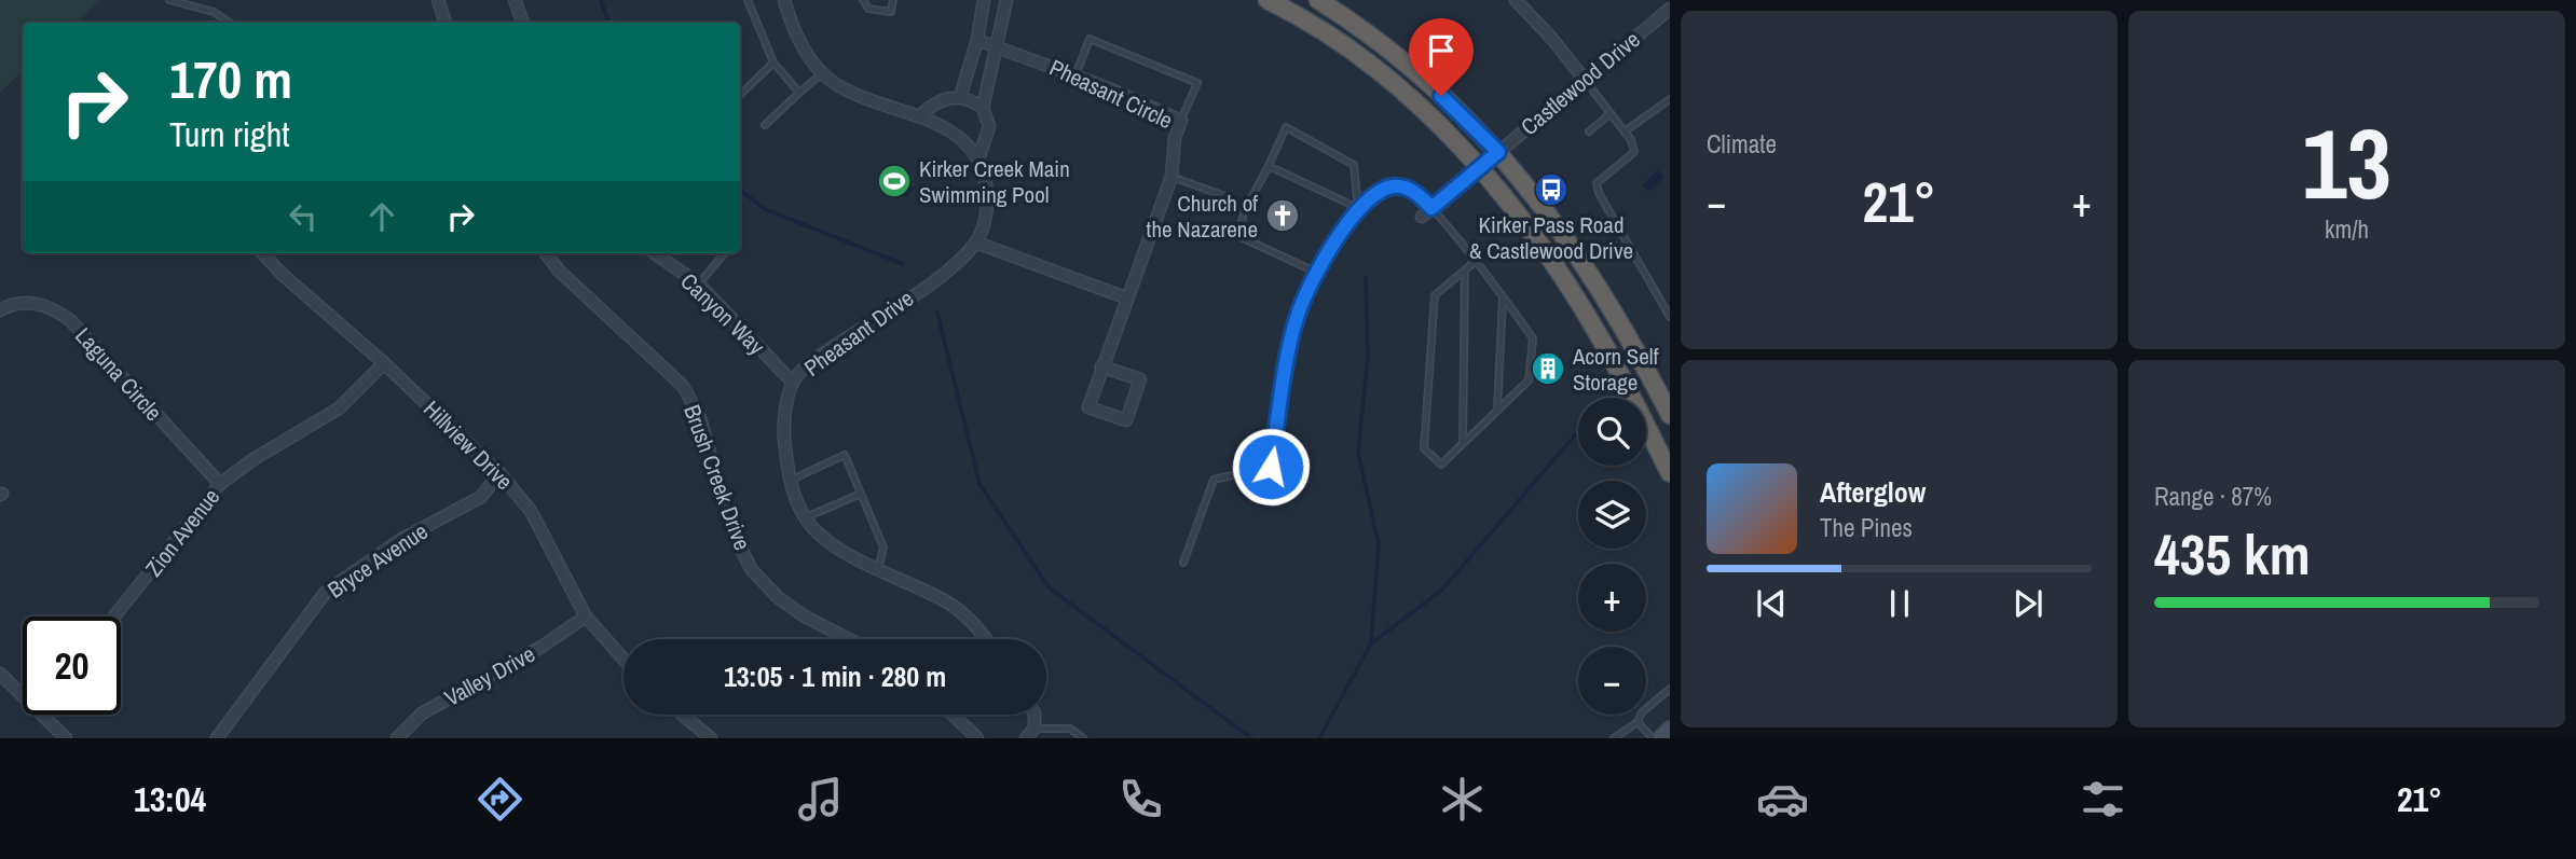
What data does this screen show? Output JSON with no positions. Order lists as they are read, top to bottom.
{
  "streets": {
    "street": [
      "Castlewood Drive",
      "Pheasant Circle",
      "Canyon Way",
      "Pheasant Drive",
      "Laguna Circle",
      "Hillview Drive",
      "Brush Creek Drive",
      "Zion Avenue",
      "Bryce Avenue",
      "Valley Drive"
    ]
  },
  "crossings": [
    ["Pheasant Circle", "Pheasant Drive"],
    ["Canyon Way", "Pheasant Drive"],
    ["Laguna Circle", "Zion Avenue"],
    ["Hillview Drive", "Zion Avenue"],
    ["Hillview Drive", "Bryce Avenue"],
    ["Hillview Drive", "Valley Drive"]
  ],
  "places": {
    "sports": ["Kirker Creek Main Swimming Pool"],
    "bus stop": ["Kirker Pass Road & Castlewood Drive"],
    "church": ["Church of the Nazarene"],
    "building": ["Acorn Self Storage"]
  },
  "page": {
    "tile": [
      "Climate",
      ["13", "km/h"],
      ["Range · 87%", "435 km"]
    ],
    "turn": ["170 m", "Turn right"],
    "heat": ["−", "21°", "+"],
    "map_buttons": ["+", "−"],
    "song": ["Afterglow", "The Pines"],
    "limit": "20",
    "trip": "13:05 · 1 min · 280 m",
    "tabs": ["13:04", "21°"]
  }
}
